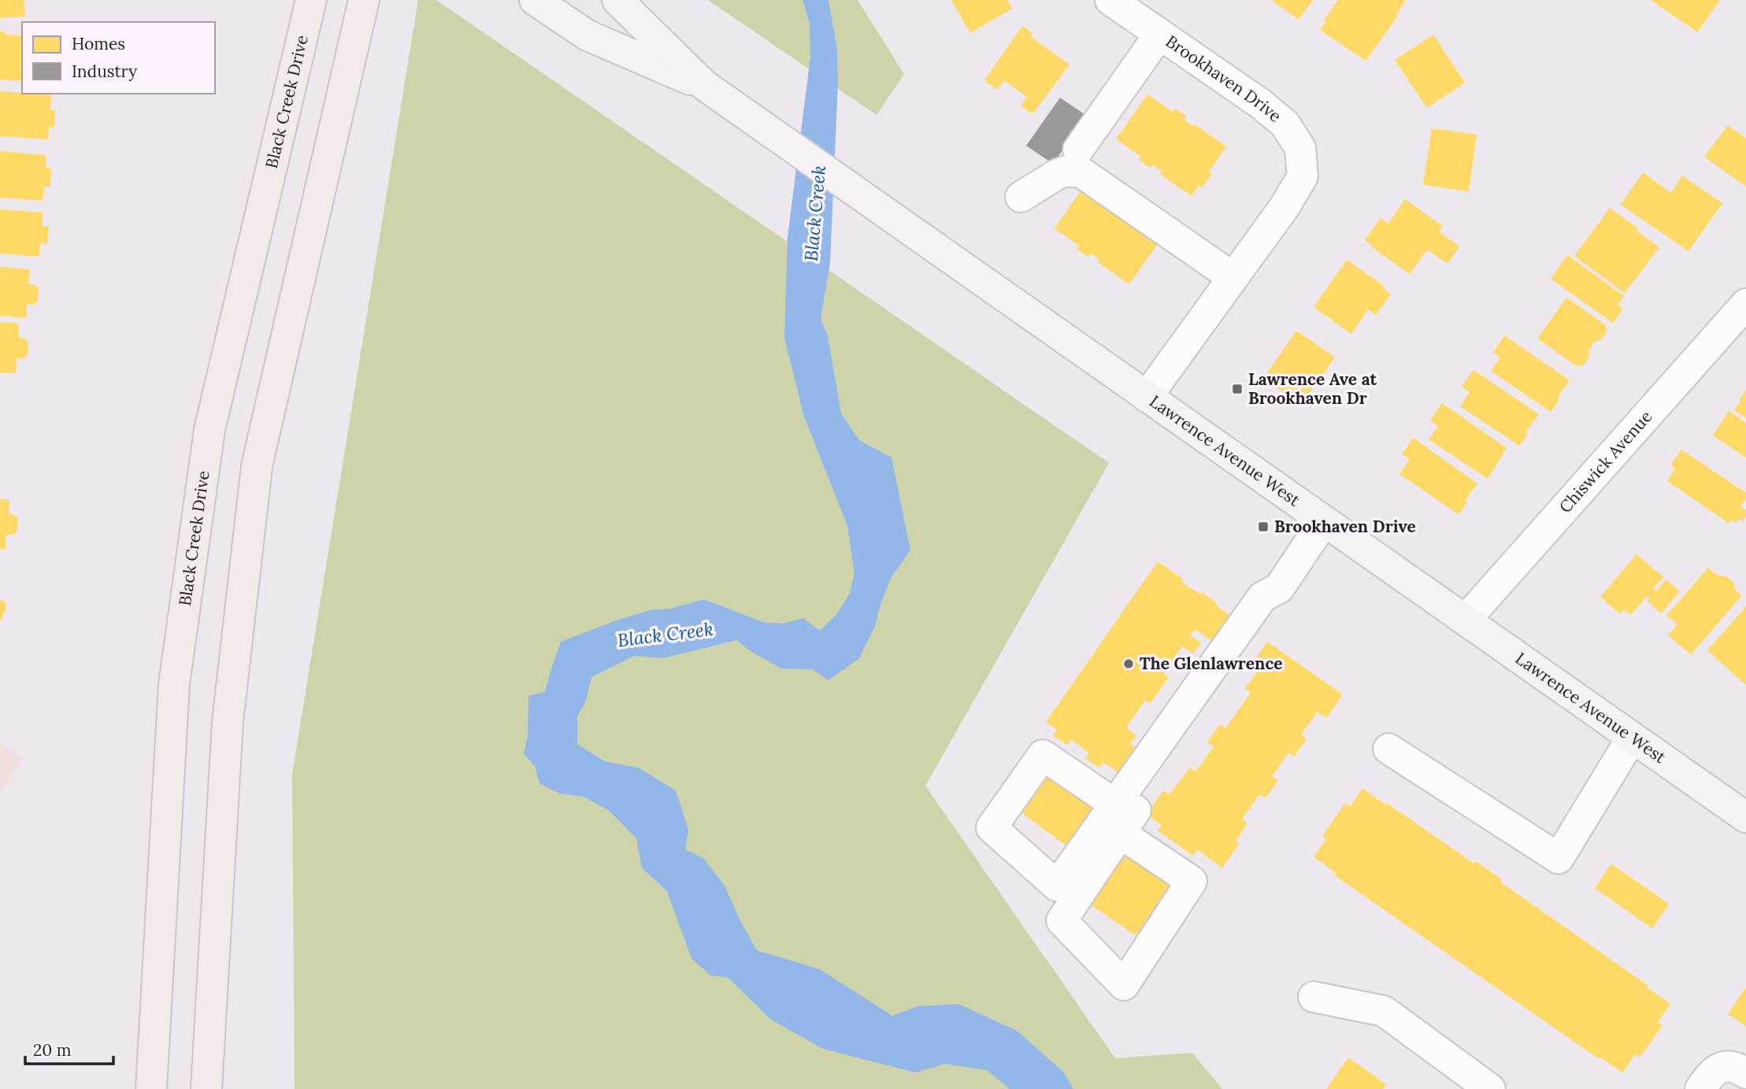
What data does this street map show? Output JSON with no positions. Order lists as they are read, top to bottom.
{
  "streets": {
    "highway": ["Black Creek Drive"],
    "main road": ["Lawrence Avenue West"],
    "street": ["Brookhaven Drive", "Chiswick Avenue"]
  },
  "crossings": [
    ["Brookhaven Drive", "Lawrence Avenue West"],
    ["Lawrence Avenue West", "Chiswick Avenue"]
  ],
  "water": ["Black Creek"],
  "places": {
    "transit": ["Lawrence Ave at Brookhaven Dr", "Brookhaven Drive"],
    "other": ["The Glenlawrence"]
  },
  "legend": ["Homes", "Industry"],
  "scale_bar": "20 m"
}
